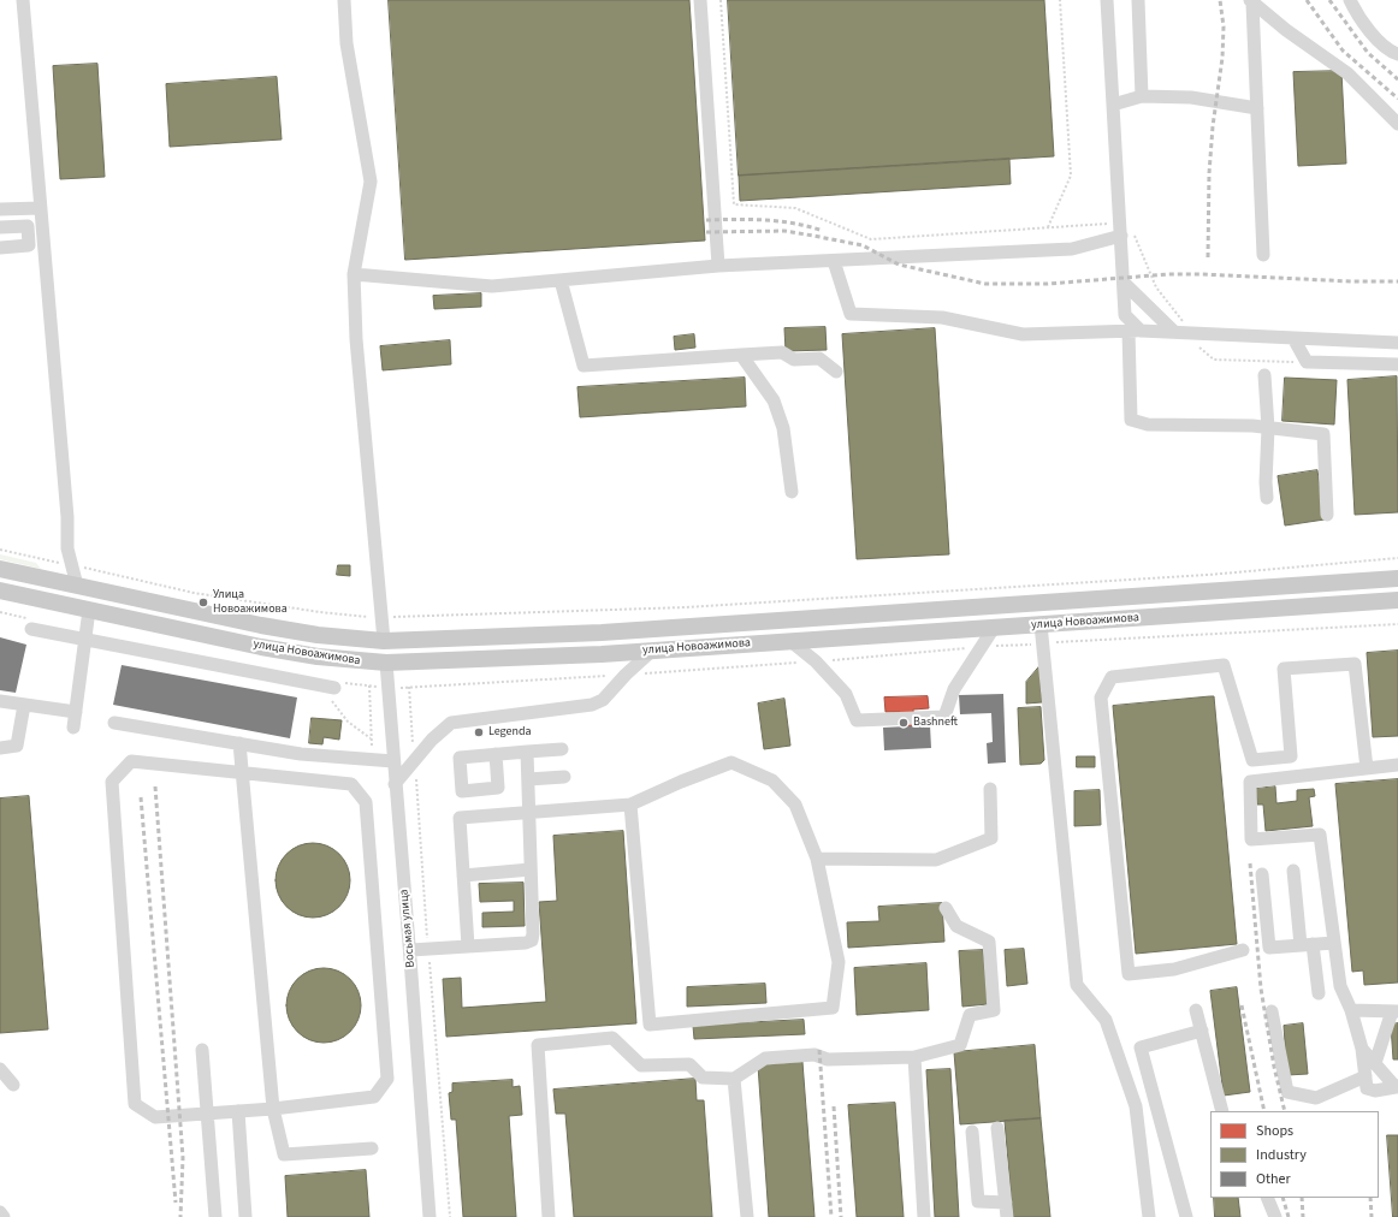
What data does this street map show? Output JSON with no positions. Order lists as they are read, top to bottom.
{
  "streets": {
    "main road": ["улица Новоажимова", "Восьмая улица"]
  },
  "crossings": [
    ["улица Новоажимова", "Восьмая улица"]
  ],
  "places": ["Улица Новоажимова", "Bashneft", "Legenda"],
  "legend": ["Shops", "Industry", "Other"]
}
